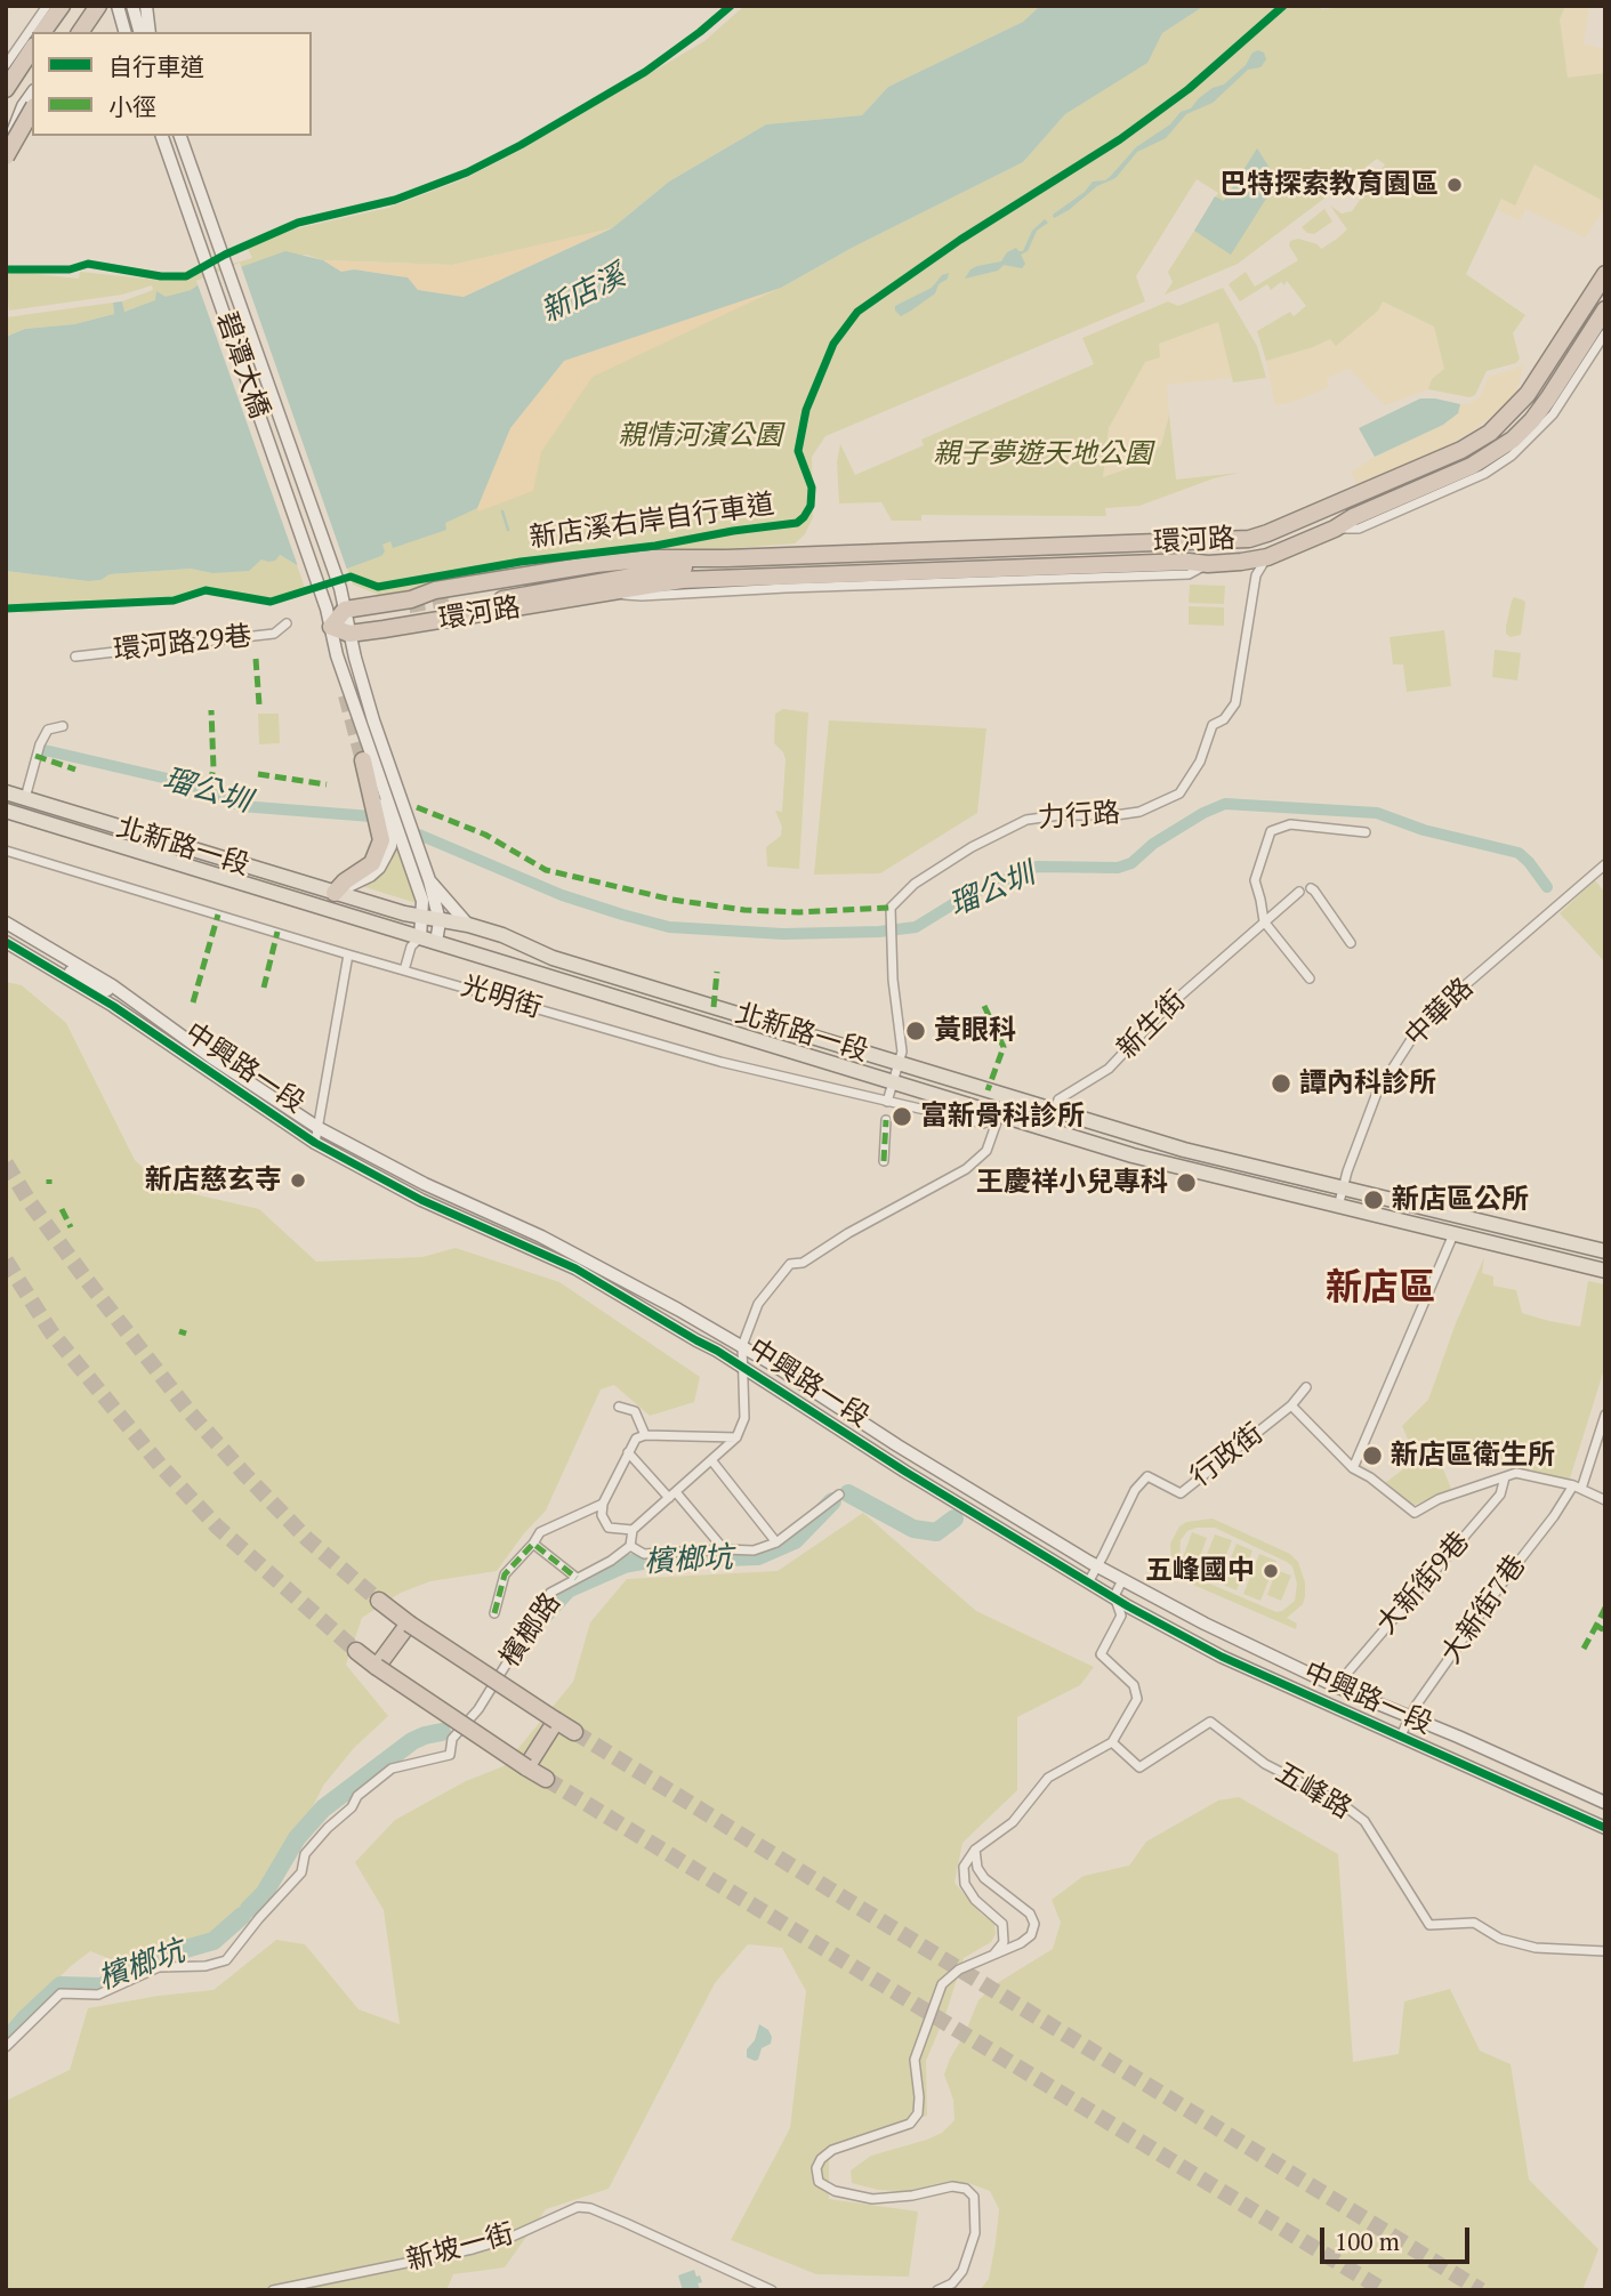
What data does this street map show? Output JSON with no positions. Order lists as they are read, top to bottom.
{
  "streets": {
    "highway": ["環河路"],
    "main road": ["北新路一段"],
    "street": [
      "碧潭大橋",
      "環河路29巷",
      "力行路",
      "光明街",
      "中華路",
      "新生街",
      "中興路一段",
      "行政街",
      "大新街9巷",
      "大新街7巷",
      "檳榔路",
      "五峰路",
      "新坡一街"
    ],
    "cycle path": ["新店溪右岸自行車道"]
  },
  "crossings": [
    ["碧潭大橋", "環河路"],
    ["環河路", "力行路"],
    ["力行路", "北新路一段"],
    ["力行路", "光明街"],
    ["北新路一段", "光明街"],
    ["北新路一段", "中華路"],
    ["北新路一段", "新生街"],
    ["中興路一段", "行政街"],
    ["中興路一段", "大新街9巷"],
    ["中興路一段", "大新街7巷"]
  ],
  "districts": ["新店區"],
  "water": ["新店溪", "瑠公圳", "檳榔坑"],
  "parks": ["親情河濱公園", "親子夢遊天地公園"],
  "places": [
    "巴特探索教育園區",
    "黃眼科",
    "譚內科診所",
    "富新骨科診所",
    "新店慈玄寺",
    "王慶祥小兒專科",
    "新店區公所",
    "新店區衛生所",
    "五峰國中"
  ],
  "legend": ["自行車道", "小徑"],
  "scale_bar": "100 m"
}
